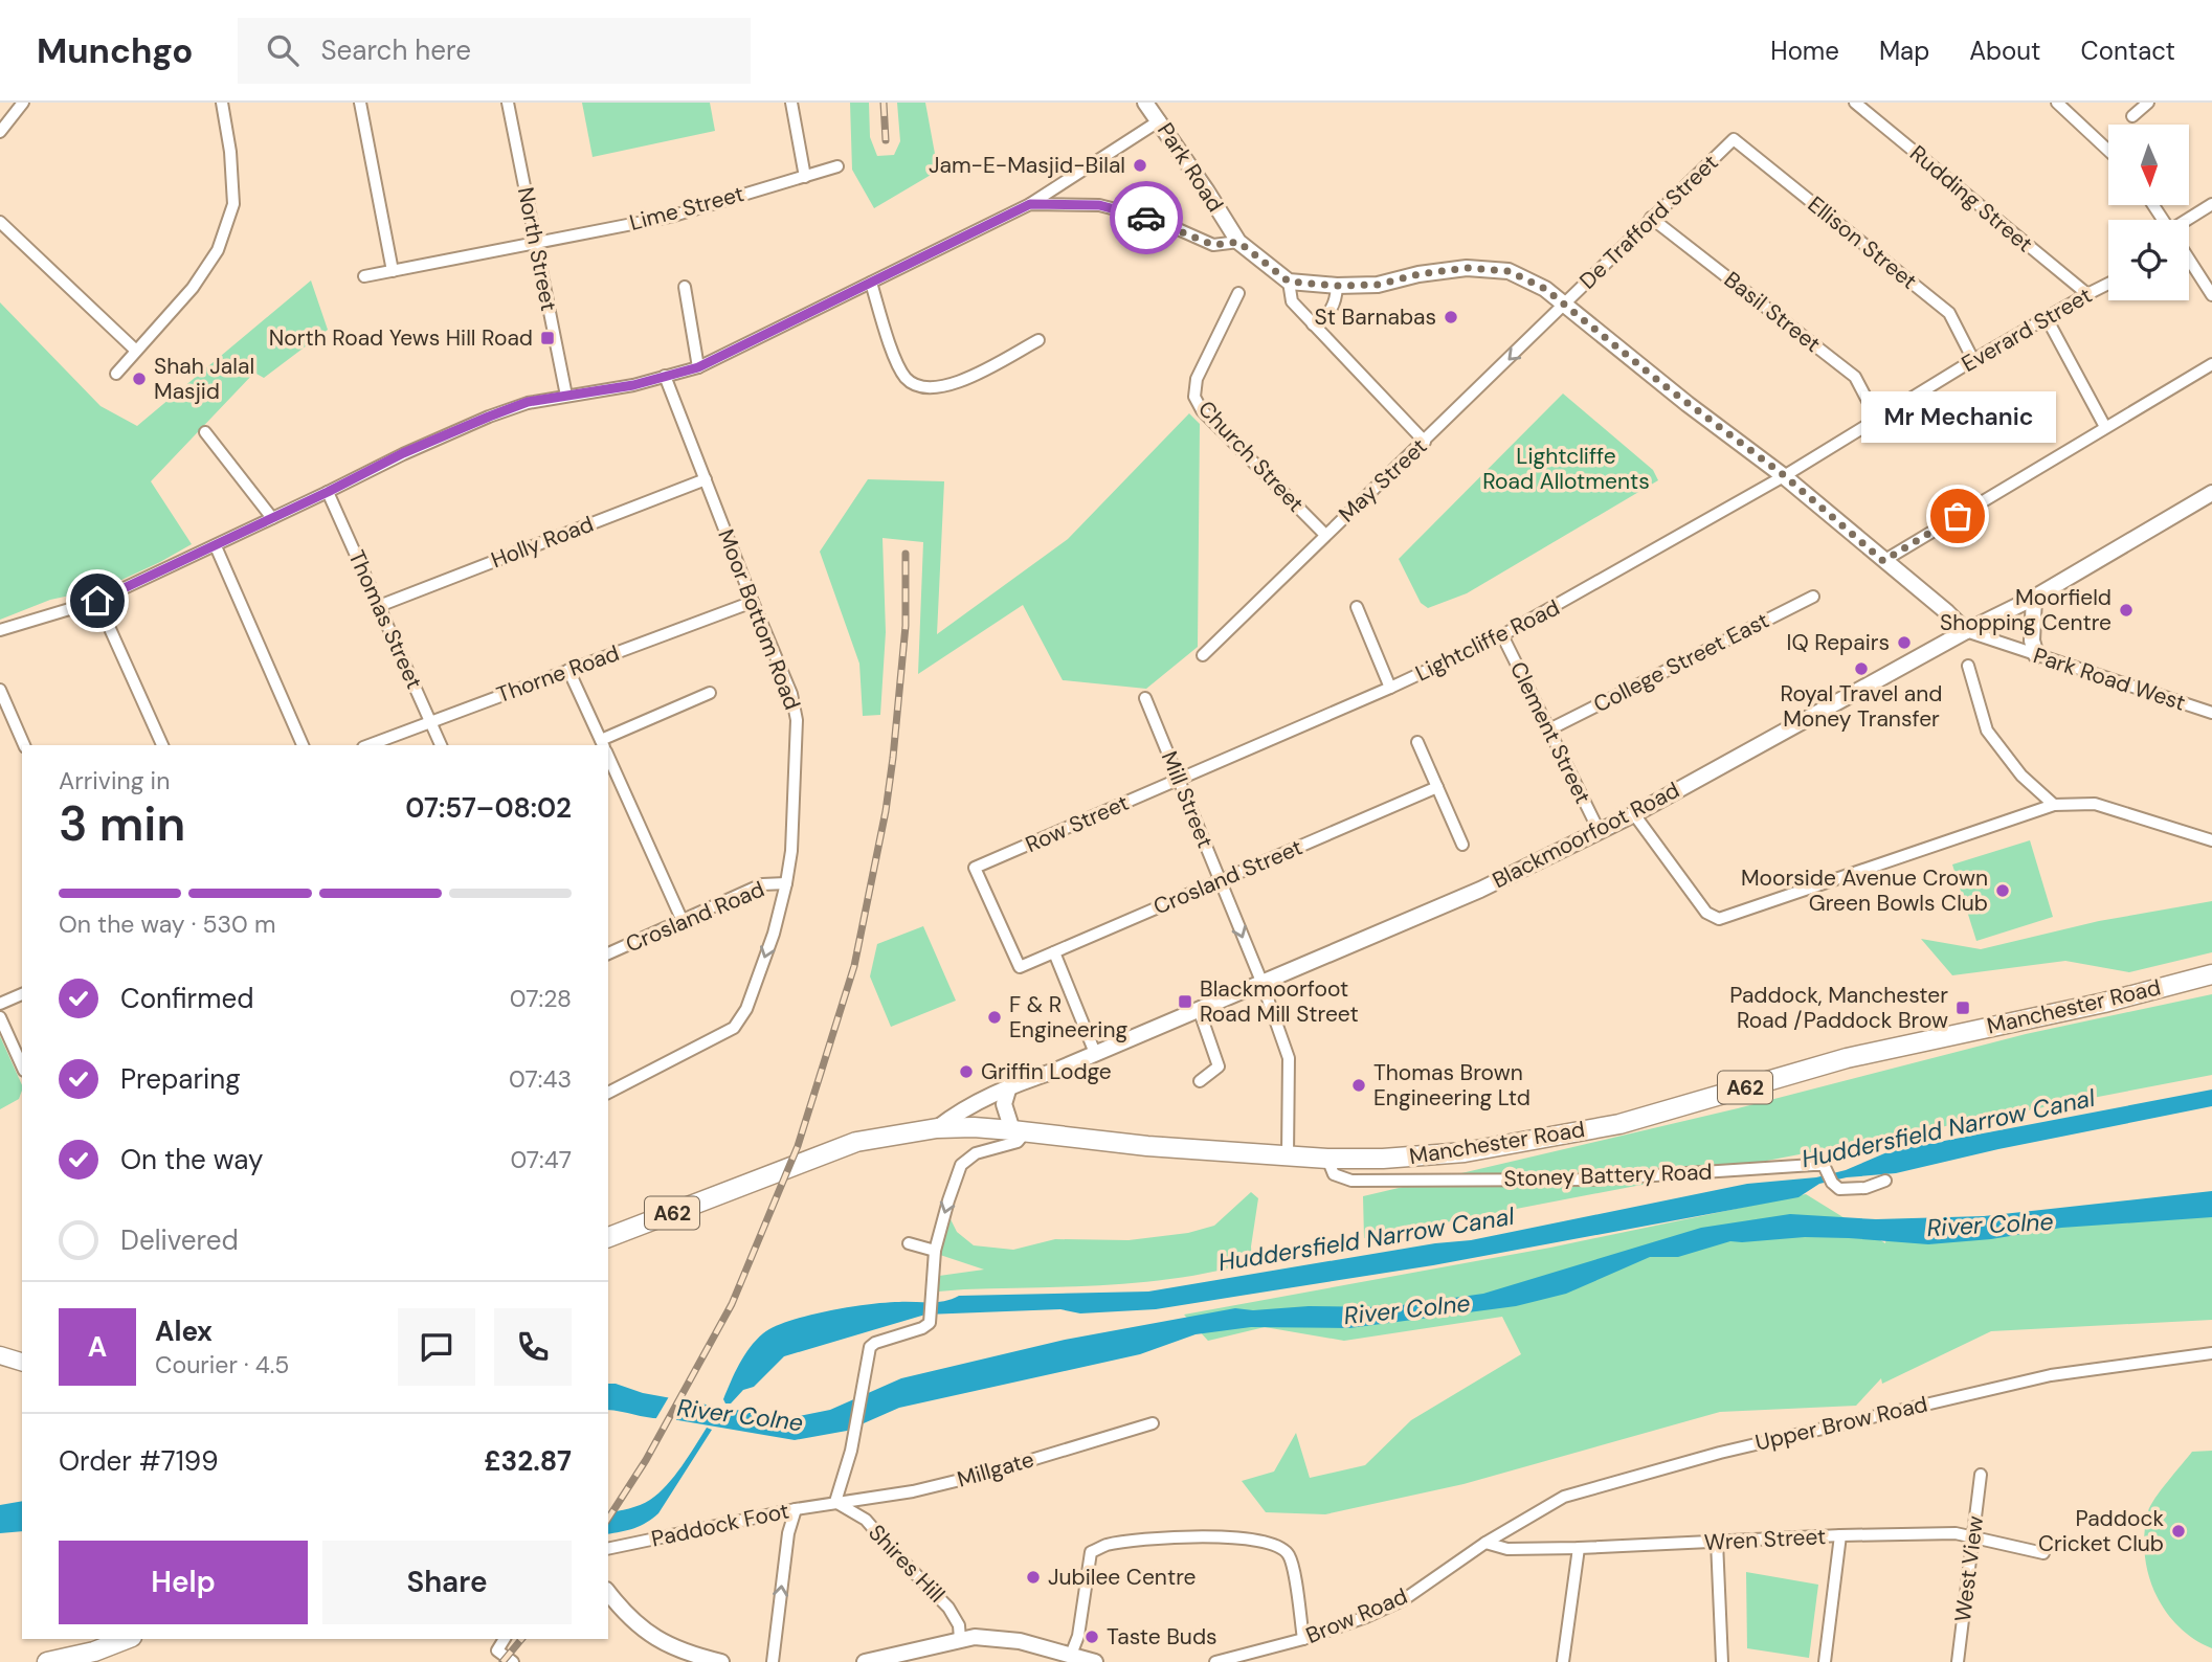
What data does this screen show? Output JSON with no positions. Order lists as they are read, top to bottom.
{
  "streets": {
    "main road": ["Manchester Road", "A62"],
    "street": [
      "Park Road",
      "Rudding Street",
      "Lime Street",
      "De Trafford Street",
      "Ellison Street",
      "North Street",
      "Basil Street",
      "Everard Street",
      "Church Street",
      "May Street",
      "Holly Road",
      "Thomas Street",
      "Moor Bottom Road",
      "Lightcliffe Road",
      "College Street East",
      "Thorne Road",
      "Park Road West",
      "Clement Street",
      "Mill Street",
      "Row Street",
      "Blackmoorfoot Road",
      "Crosland Street",
      "Crosland Road",
      "Stoney Battery Road",
      "Upper Brow Road",
      "Millgate",
      "Paddock Foot",
      "Wren Street",
      "Shires Hill",
      "West View",
      "Brow Road"
    ]
  },
  "crossings": [
    ["Rudding Street", "Everard Street"],
    ["Lime Street", "North Street"],
    ["De Trafford Street", "Ellison Street"],
    ["De Trafford Street", "Basil Street"],
    ["De Trafford Street", "May Street"],
    ["Ellison Street", "Everard Street"],
    ["Basil Street", "Everard Street"],
    ["Everard Street", "Lightcliffe Road"],
    ["Church Street", "May Street"],
    ["Holly Road", "Thomas Street"],
    ["Holly Road", "Moor Bottom Road"],
    ["Thomas Street", "Thorne Road"],
    ["Moor Bottom Road", "Thorne Road"],
    ["Moor Bottom Road", "Crosland Road"],
    ["Lightcliffe Road", "Clement Street"],
    ["Lightcliffe Road", "Mill Street"],
    ["Lightcliffe Road", "Row Street"],
    ["College Street East", "Clement Street"],
    ["Park Road West", "Blackmoorfoot Road"],
    ["Clement Street", "Blackmoorfoot Road"],
    ["Mill Street", "Row Street"],
    ["Mill Street", "Blackmoorfoot Road"],
    ["Mill Street", "Crosland Street"],
    ["Mill Street", "Manchester Road"],
    ["Row Street", "Crosland Street"],
    ["Blackmoorfoot Road", "Manchester Road"],
    ["Manchester Road", "Stoney Battery Road"],
    ["Upper Brow Road", "Wren Street"],
    ["Upper Brow Road", "Brow Road"],
    ["Millgate", "Paddock Foot"],
    ["Millgate", "Shires Hill"],
    ["Paddock Foot", "Shires Hill"],
    ["Wren Street", "West View"],
    ["Wren Street", "Brow Road"]
  ],
  "one_way": ["May Street"],
  "water": ["Huddersfield Narrow Canal", "River Colne"],
  "parks": ["Lightcliffe Road Allotments"],
  "places": {
    "other": [
      "Jam-E-Masjid-Bilal",
      "St Barnabas",
      "Shah Jalal Masjid",
      "Mr Mechanic",
      "Moorfield Shopping Centre",
      "IQ Repairs",
      "Royal Travel and Money Transfer",
      "Moorside Avenue Crown Green Bowls Club",
      "F & R Engineering",
      "Griffin Lodge",
      "Thomas Brown Engineering Ltd",
      "Paddock Cricket Club",
      "Jubilee Centre",
      "Taste Buds"
    ],
    "transit": ["North Road Yews Hill Road", "Blackmoorfoot Road Mill Street", "Paddock, Manchester Road /Paddock Brow"]
  },
  "north": "bottom",
  "page": {
    "header": "Munchgo",
    "search": "Search here",
    "nav": [
      "Home",
      "Map",
      "About",
      "Contact"
    ],
    "bubble": "Mr Mechanic",
    "heading": ["3 min", "Arriving in", "07:57–08:02"],
    "panel": [
      "Alex",
      "Courier · 4.5",
      "Order #7199",
      "£32.87"
    ],
    "bar": "On the way · 530 m",
    "list": [
      ["Confirmed", "07:28"],
      ["Preparing", "07:43"],
      ["On the way", "07:47"],
      "Delivered"
    ],
    "round": "A",
    "buttons": ["Help", "Share"]
  }
}
